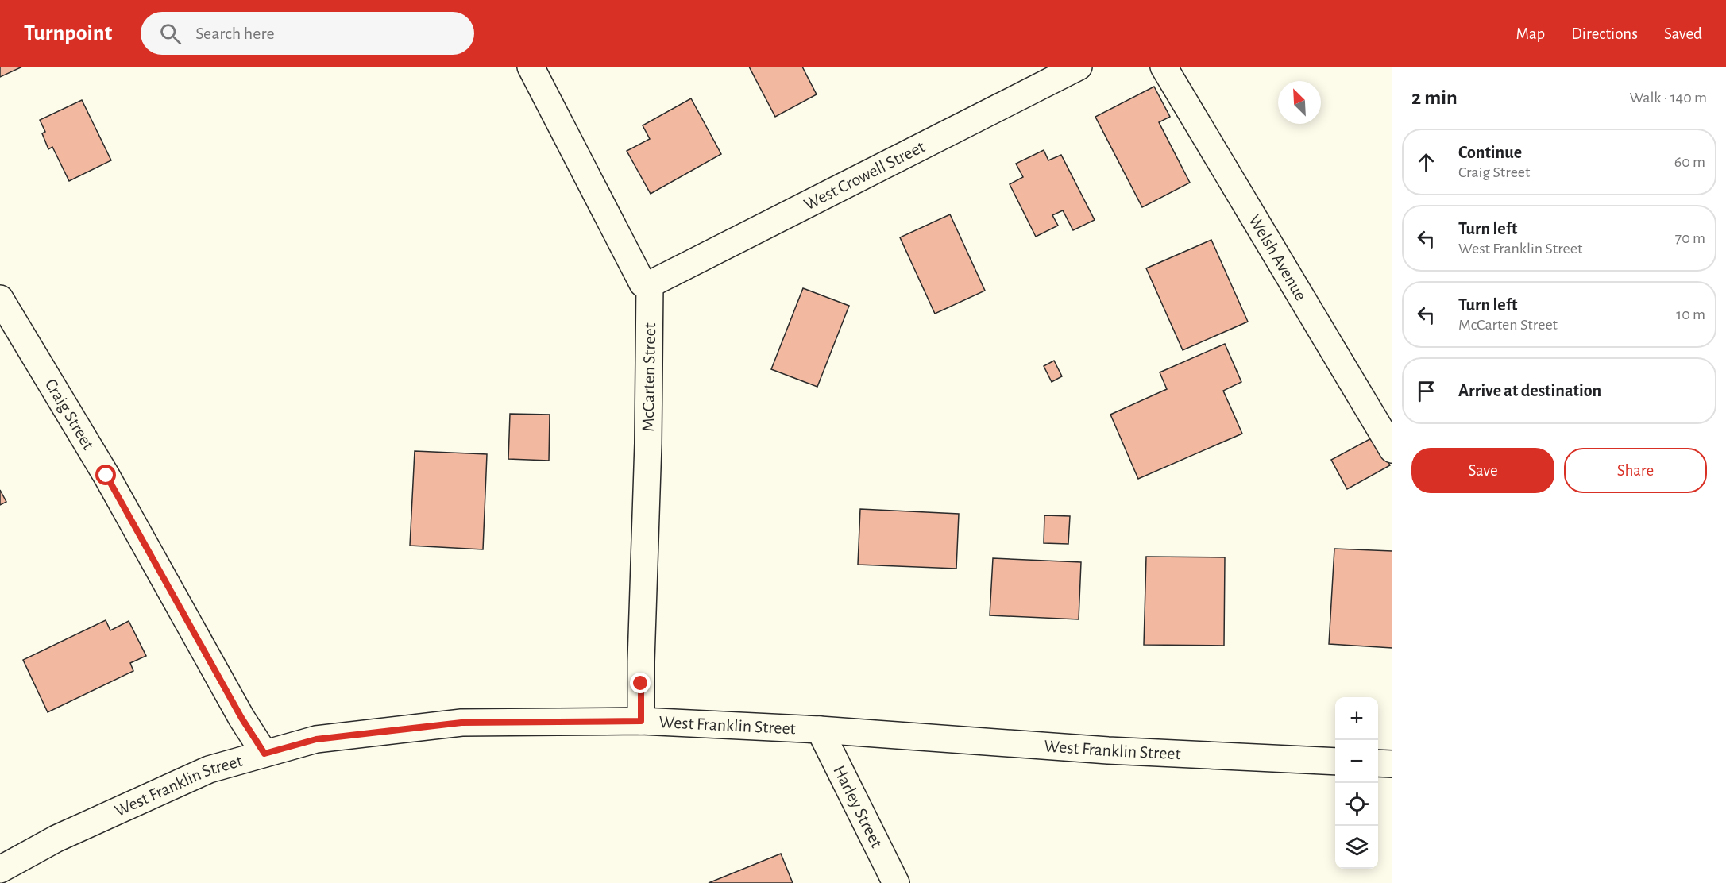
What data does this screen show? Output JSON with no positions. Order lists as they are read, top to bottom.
{
  "streets": {
    "street": [
      "West Crowell Street",
      "Welsh Avenue",
      "McCarten Street",
      "Craig Street",
      "West Franklin Street",
      "Harley Street"
    ]
  },
  "crossings": [
    ["West Crowell Street", "McCarten Street"],
    ["McCarten Street", "West Franklin Street"],
    ["Craig Street", "West Franklin Street"],
    ["West Franklin Street", "Harley Street"]
  ],
  "north": "top left",
  "page": {
    "header": "Turnpoint",
    "search": "Search here",
    "nav": ["Map", "Directions", "Saved"],
    "heading": ["2 min", "Walk · 140 m"],
    "list": [
      ["Continue", "Craig Street", "60 m"],
      ["Turn left", "West Franklin Street", "70 m"],
      ["Turn left", "McCarten Street", "10 m"],
      "Arrive at destination"
    ],
    "buttons": ["Save", "Share"],
    "map_buttons": ["+", "−"]
  }
}
